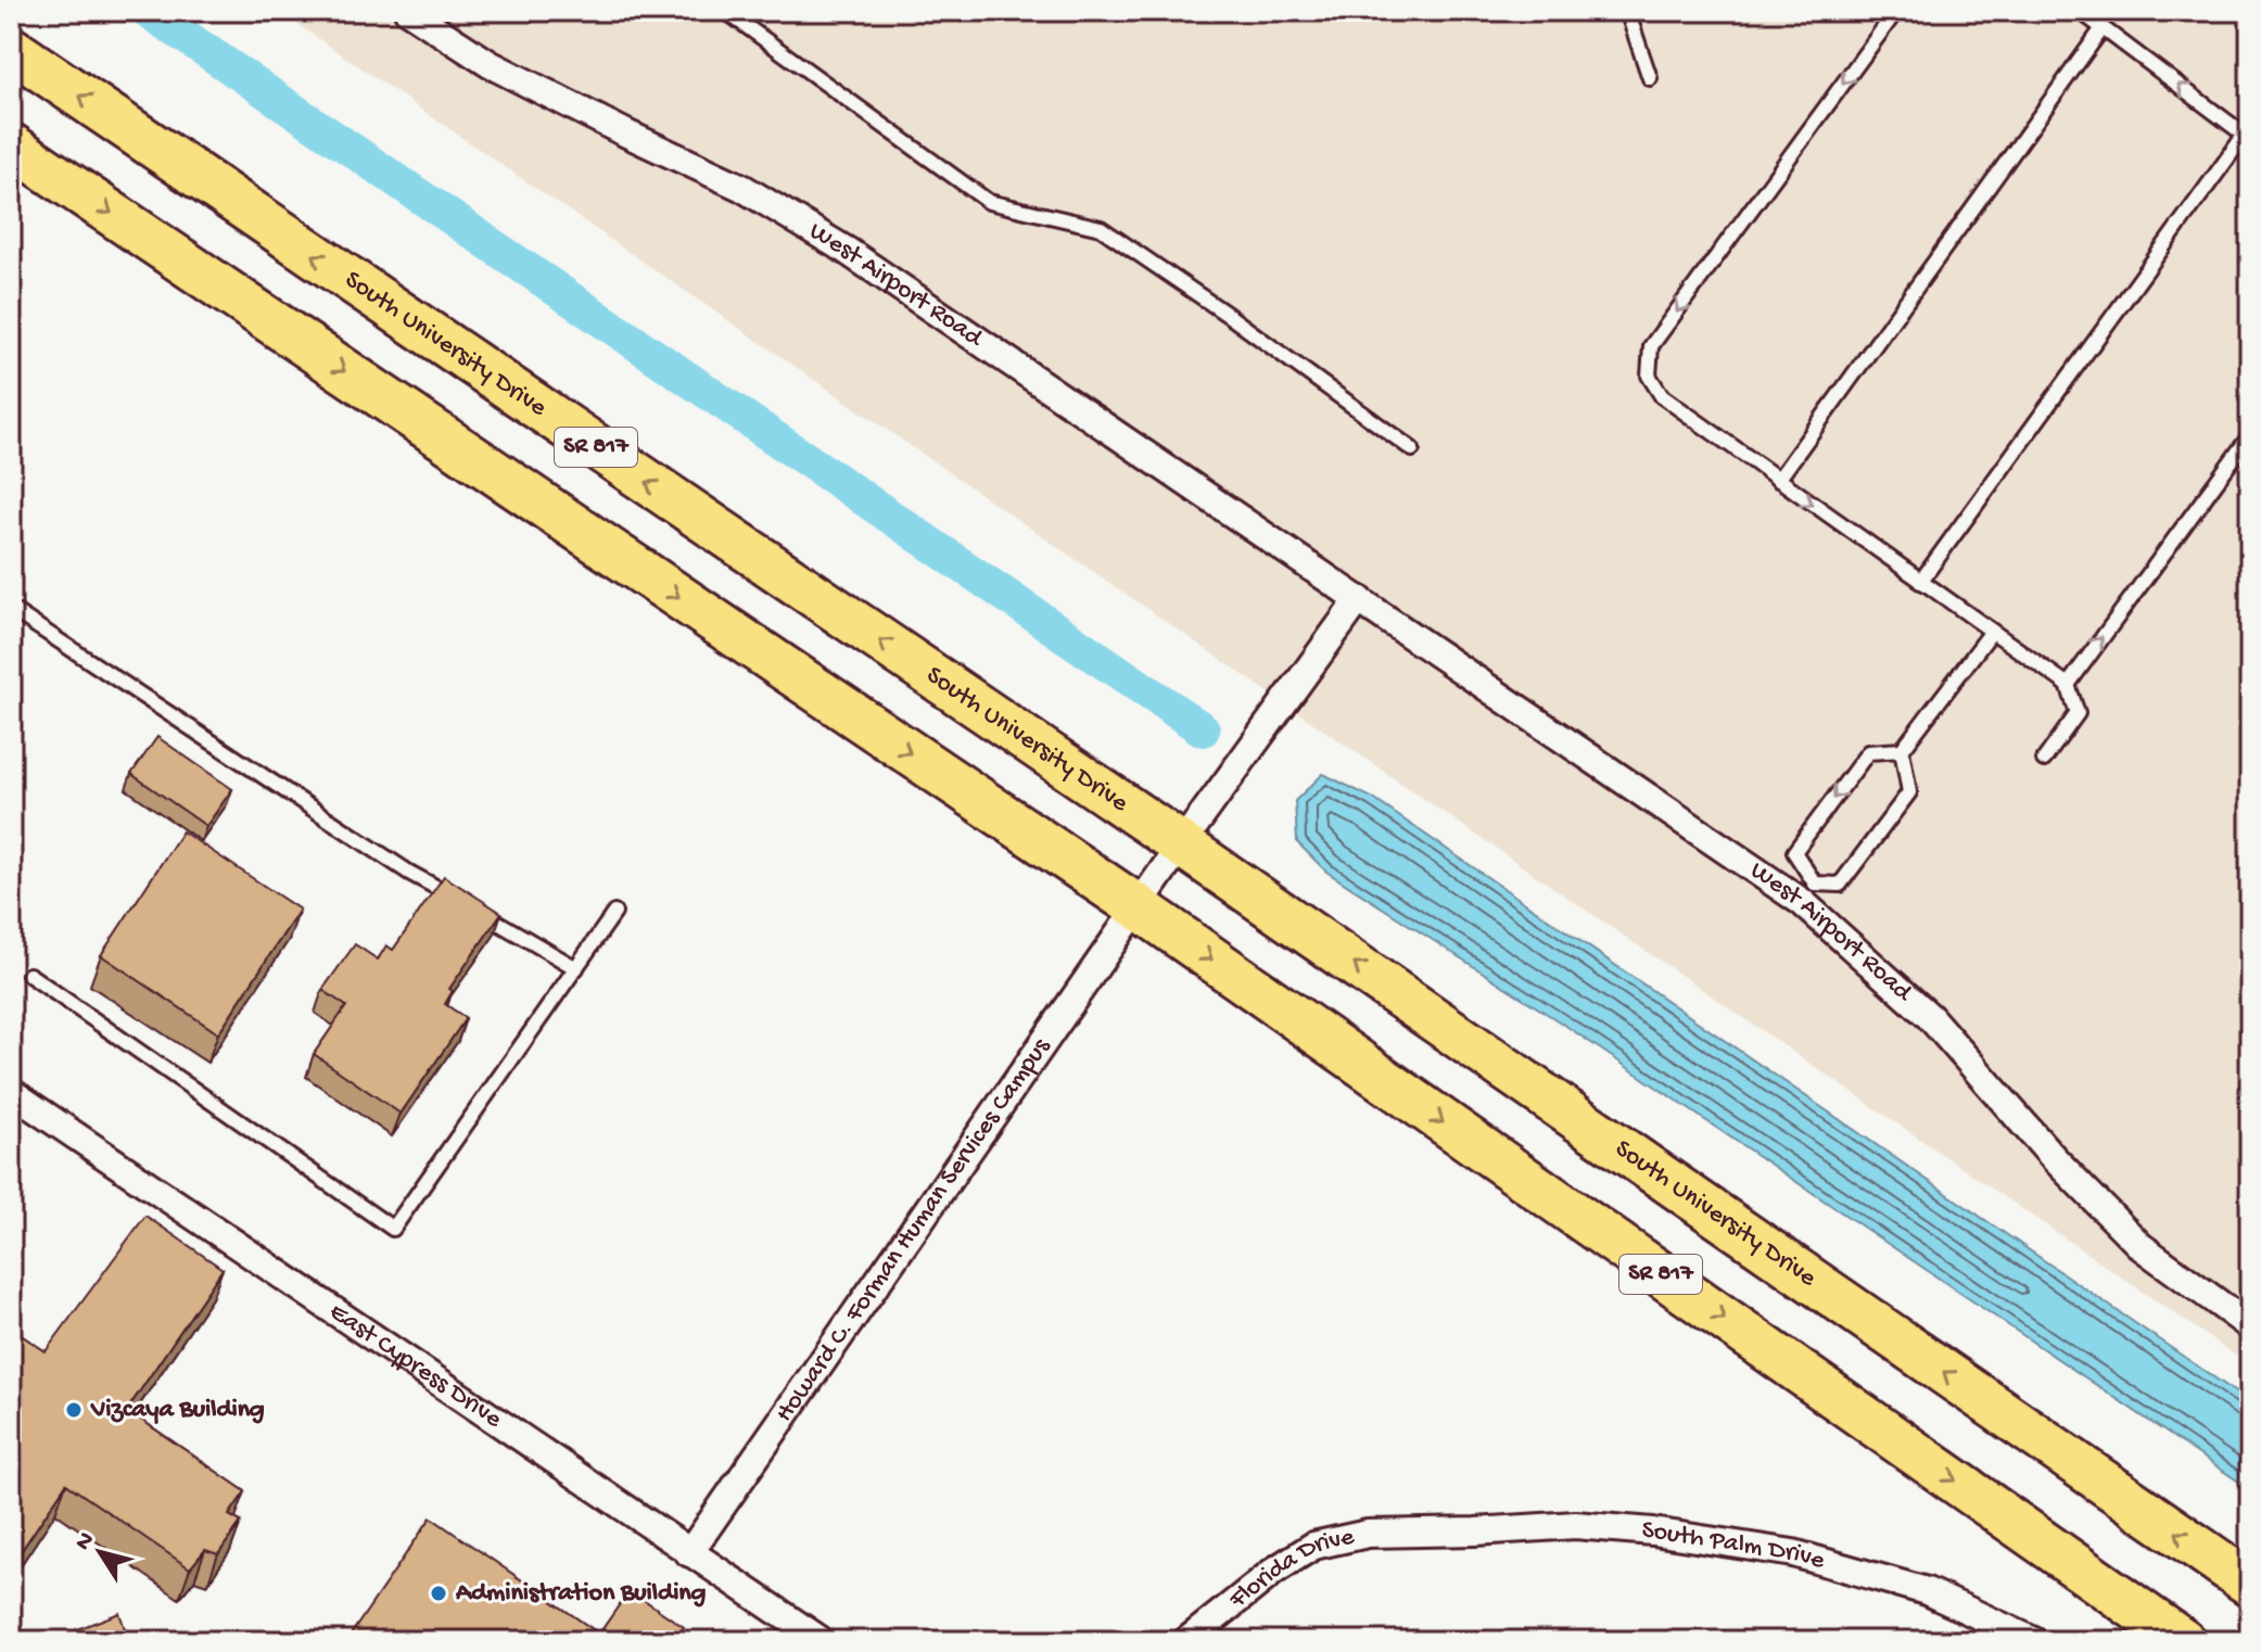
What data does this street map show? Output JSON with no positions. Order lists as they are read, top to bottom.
{
  "streets": {
    "main road": ["South University Drive", "SR 817"],
    "street": [
      "West Airport Road",
      "Howard C. Forman Human Services Campus",
      "East Cypress Drive",
      "South Palm Drive",
      "Florida Drive"
    ]
  },
  "crossings": [
    ["SR 817", "Howard C. Forman Human Services Campus"],
    ["Howard C. Forman Human Services Campus", "East Cypress Drive"],
    ["South Palm Drive", "Florida Drive"]
  ],
  "places": ["Vizcaya Building", "Administration Building"],
  "north": "top left"
}
